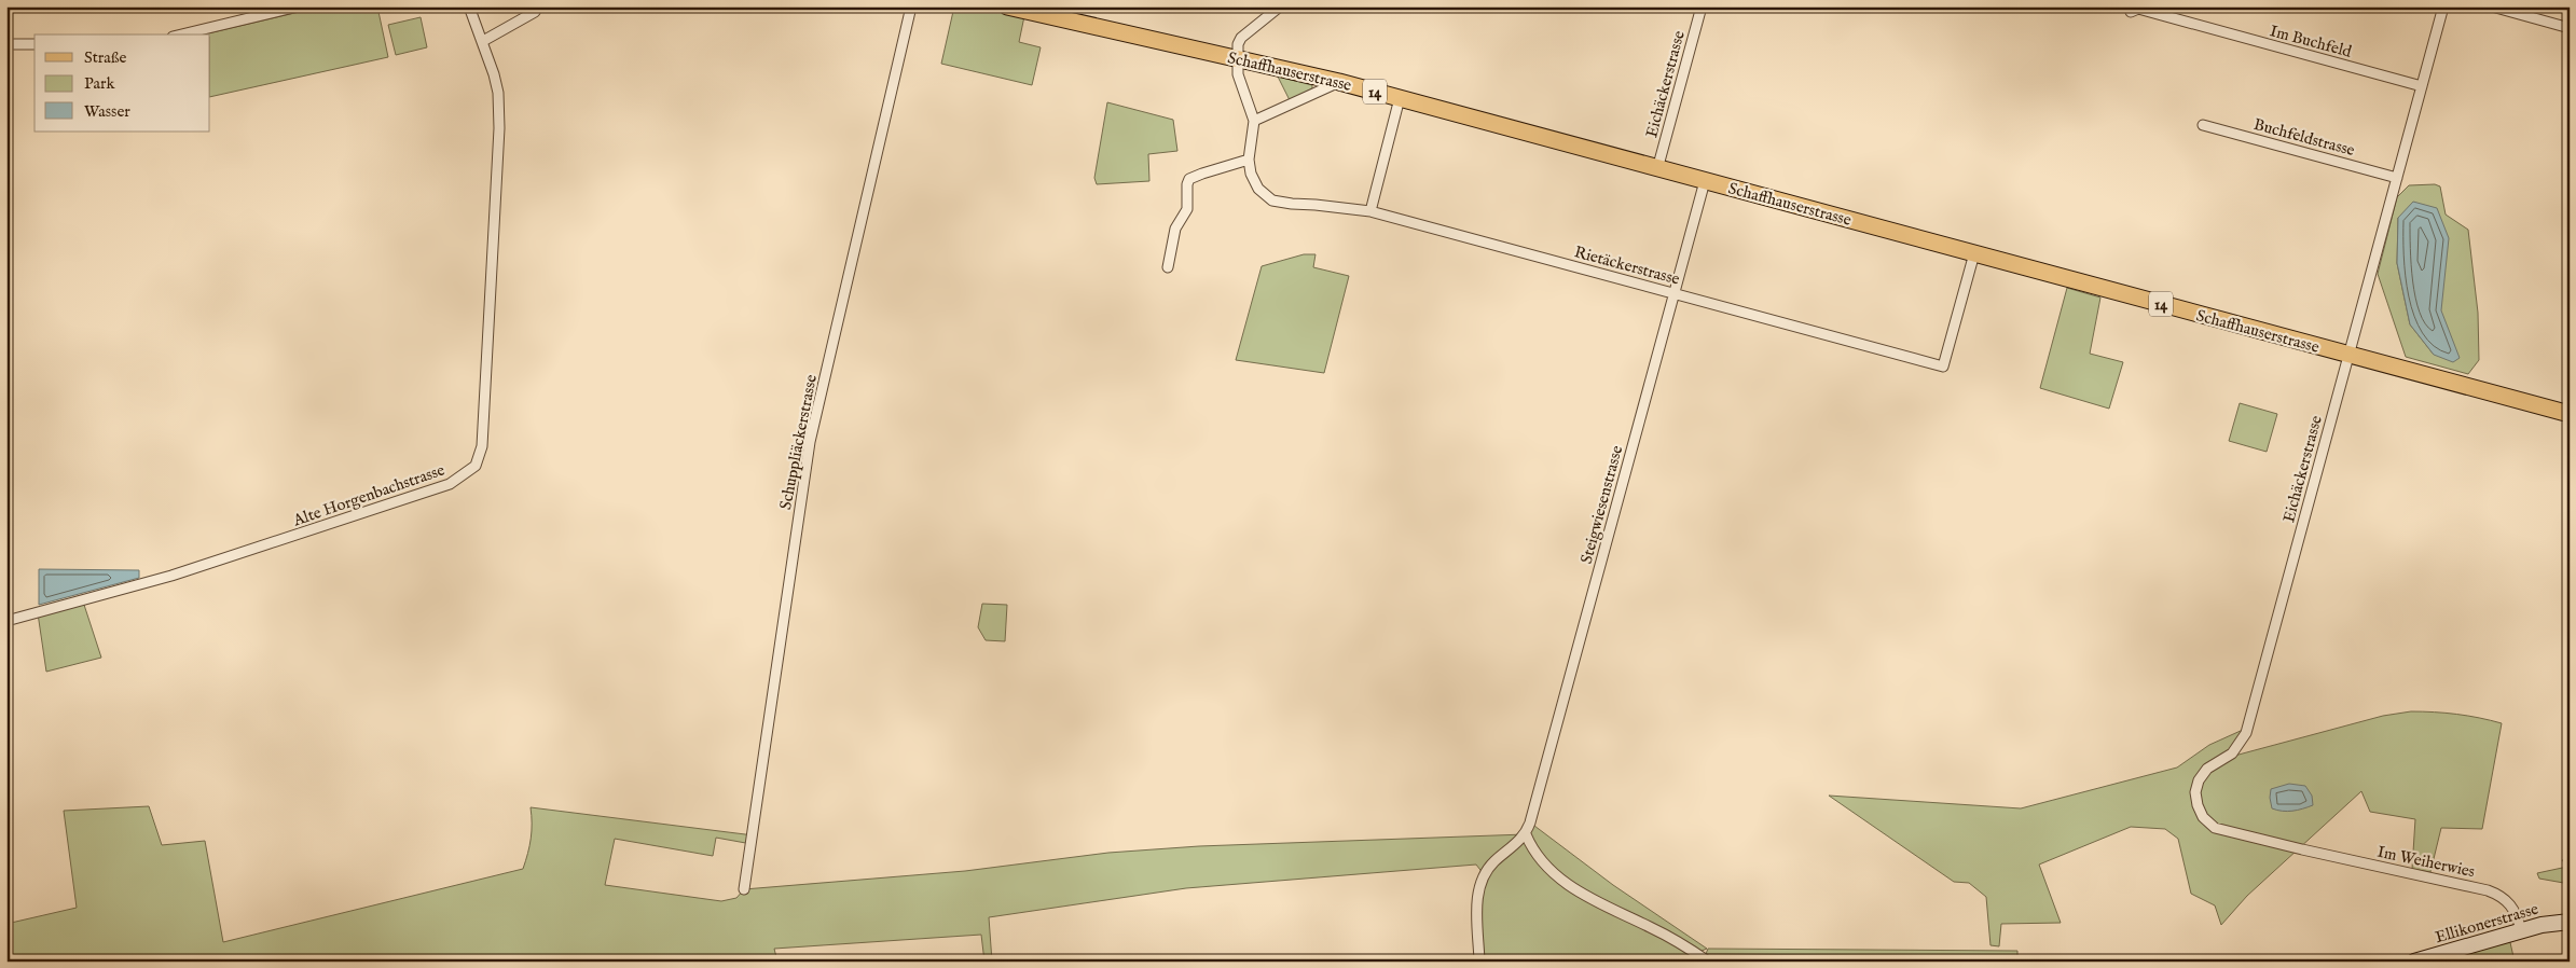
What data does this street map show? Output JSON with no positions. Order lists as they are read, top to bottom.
{
  "streets": {
    "main road": ["Schaffhauserstrasse", "14"],
    "street": [
      "Im Buchfeld",
      "Eichäckerstrasse",
      "Buchfeldstrasse",
      "Rietäckerstrasse",
      "Schuppliäckerstrasse",
      "Alte Horgenbachstrasse",
      "Steigwiesenstrasse",
      "Im Weiherwies",
      "Ellikonerstrasse"
    ]
  },
  "crossings": [
    ["Im Buchfeld", "Eichäckerstrasse"],
    ["Schaffhauserstrasse", "Eichäckerstrasse"],
    ["Schaffhauserstrasse", "Rietäckerstrasse"],
    ["Schaffhauserstrasse", "Steigwiesenstrasse"],
    ["Eichäckerstrasse", "Buchfeldstrasse"],
    ["Eichäckerstrasse", "Im Weiherwies"],
    ["Rietäckerstrasse", "Steigwiesenstrasse"],
    ["Im Weiherwies", "Ellikonerstrasse"]
  ],
  "legend": ["Straße", "Park", "Wasser"]
}
